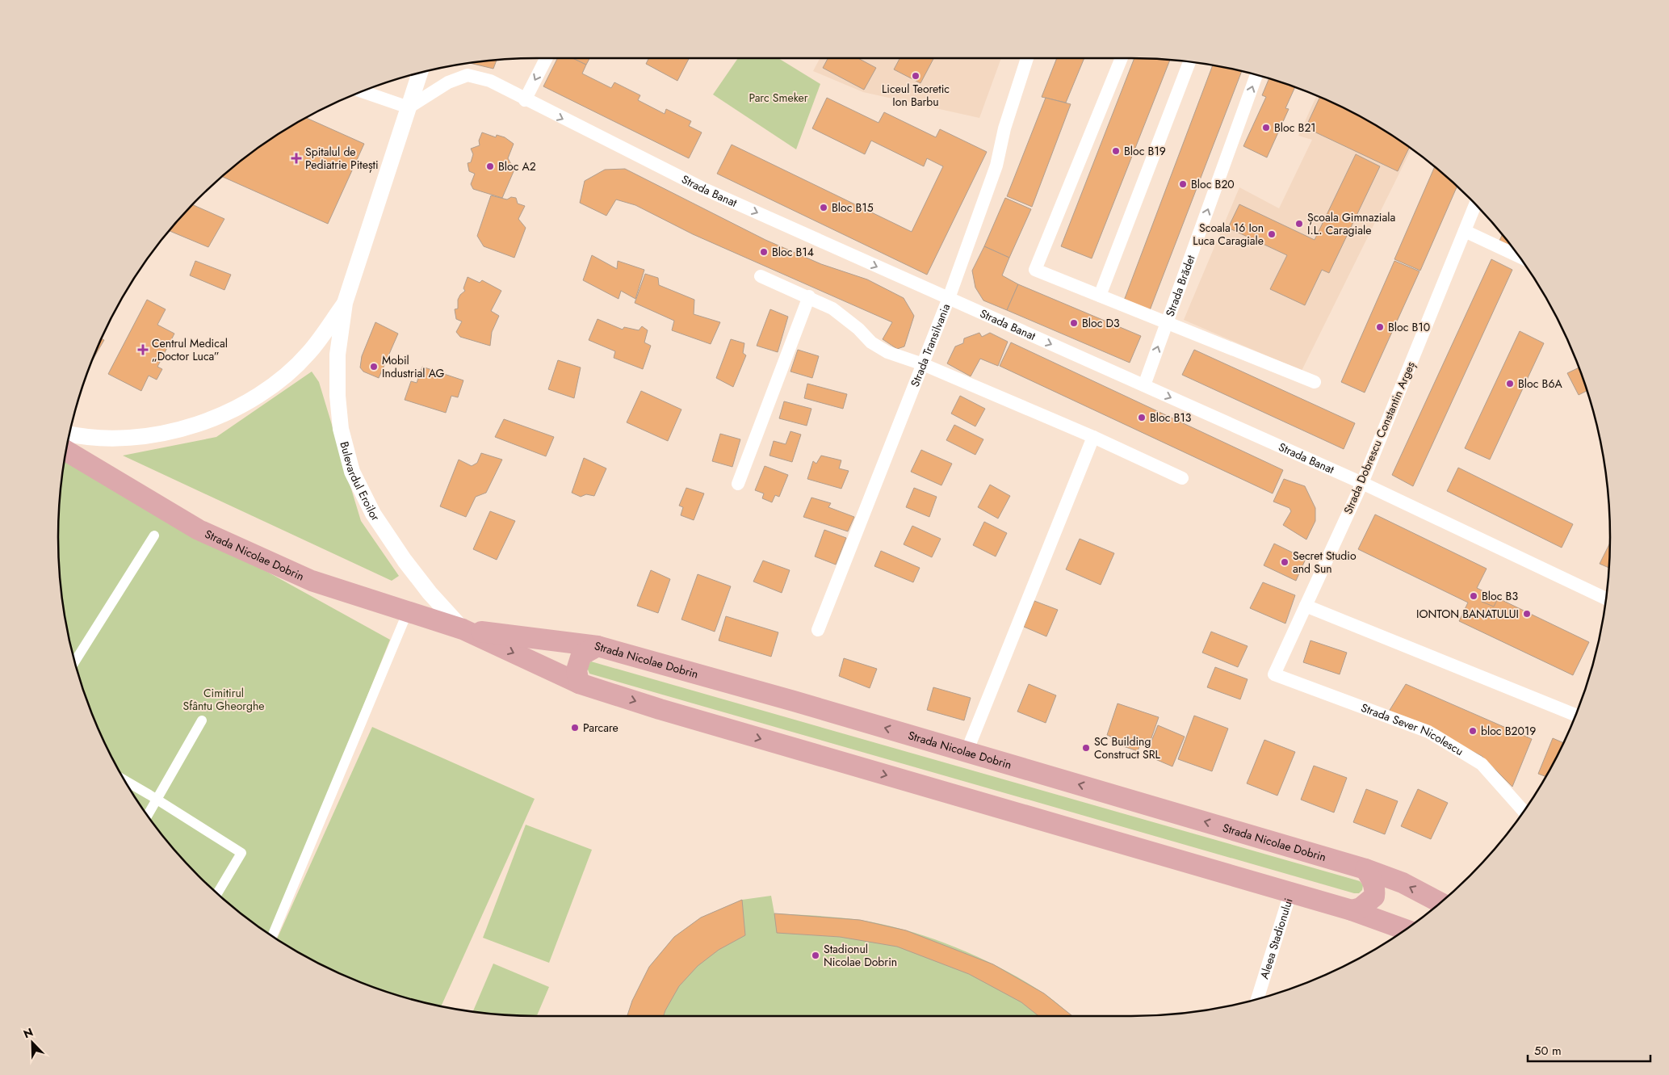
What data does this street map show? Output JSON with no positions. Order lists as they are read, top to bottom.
{
  "streets": {
    "main road": ["Strada Nicolae Dobrin"],
    "street": [
      "Strada Banat",
      "Strada Brădet",
      "Strada Transilvania",
      "Strada Dobrescu Constantin Argeș",
      "Bulevardul Eroilor",
      "Strada Sever Nicolescu",
      "Aleea Stadionului"
    ]
  },
  "crossings": [
    ["Strada Banat", "Strada Brădet"],
    ["Strada Banat", "Strada Transilvania"],
    ["Strada Banat", "Strada Dobrescu Constantin Argeș"],
    ["Strada Banat", "Bulevardul Eroilor"],
    ["Strada Dobrescu Constantin Argeș", "Strada Sever Nicolescu"],
    ["Bulevardul Eroilor", "Strada Nicolae Dobrin"],
    ["Strada Nicolae Dobrin", "Aleea Stadionului"]
  ],
  "parks": ["Parc Smeker", "Cimitirul Sfântu Gheorghe"],
  "places": {
    "other": [
      "Liceul Teoretic Ion Barbu",
      "Bloc B21",
      "Bloc B19",
      "Bloc A2",
      "Bloc B20",
      "Bloc B15",
      "Școala Gimnaziala I.L. Caragiale",
      "Scoala 16 Ion Luca Caragiale",
      "Bloc B14",
      "Bloc D3",
      "Bloc B10",
      "Mobil Industrial AG",
      "Bloc B6A",
      "Bloc B13",
      "Secret Studio and Sun",
      "Bloc B3",
      "IONTON BANATULUI",
      "Parcare",
      "bloc B2019",
      "SC Building Construct SRL",
      "Stadionul Nicolae Dobrin"
    ],
    "health": ["Spitalul de Pediatrie Pitești", "Centrul Medical „Doctor Luca”"]
  },
  "scale_bar": "50 m",
  "north": "top left"
}
